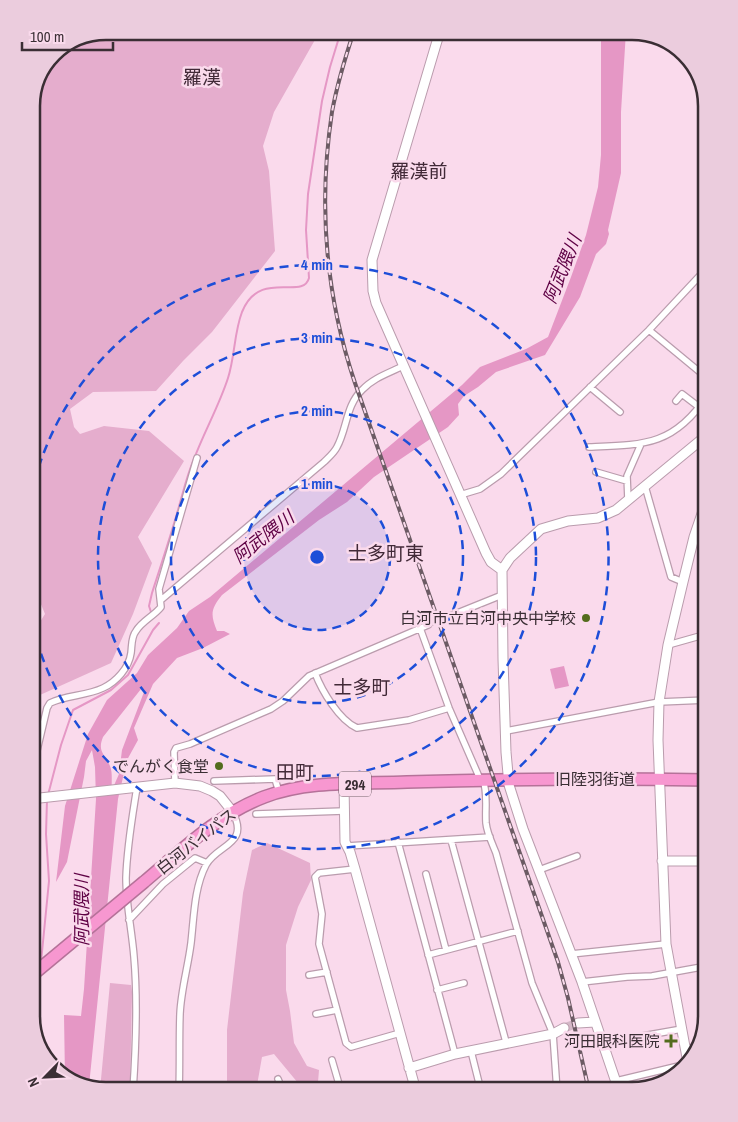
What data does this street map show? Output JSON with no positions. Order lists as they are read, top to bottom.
{
  "streets": {
    "highway": ["旧陸羽街道", "294", "白河バイパス"]
  },
  "crossings": [
    ["旧陸羽街道", "白河バイパス"]
  ],
  "districts": [
    "羅漢",
    "羅漢前",
    "士多町東",
    "士多町",
    "田町"
  ],
  "water": ["阿武隈川"],
  "places": {
    "other": ["白河市立白河中央中学校", "でんがく食堂"],
    "health": ["河田眼科医院"]
  },
  "scale_bar": "100 m",
  "north": "bottom left",
  "rings": [
    "4 min",
    "3 min",
    "2 min",
    "1 min"
  ]
}
